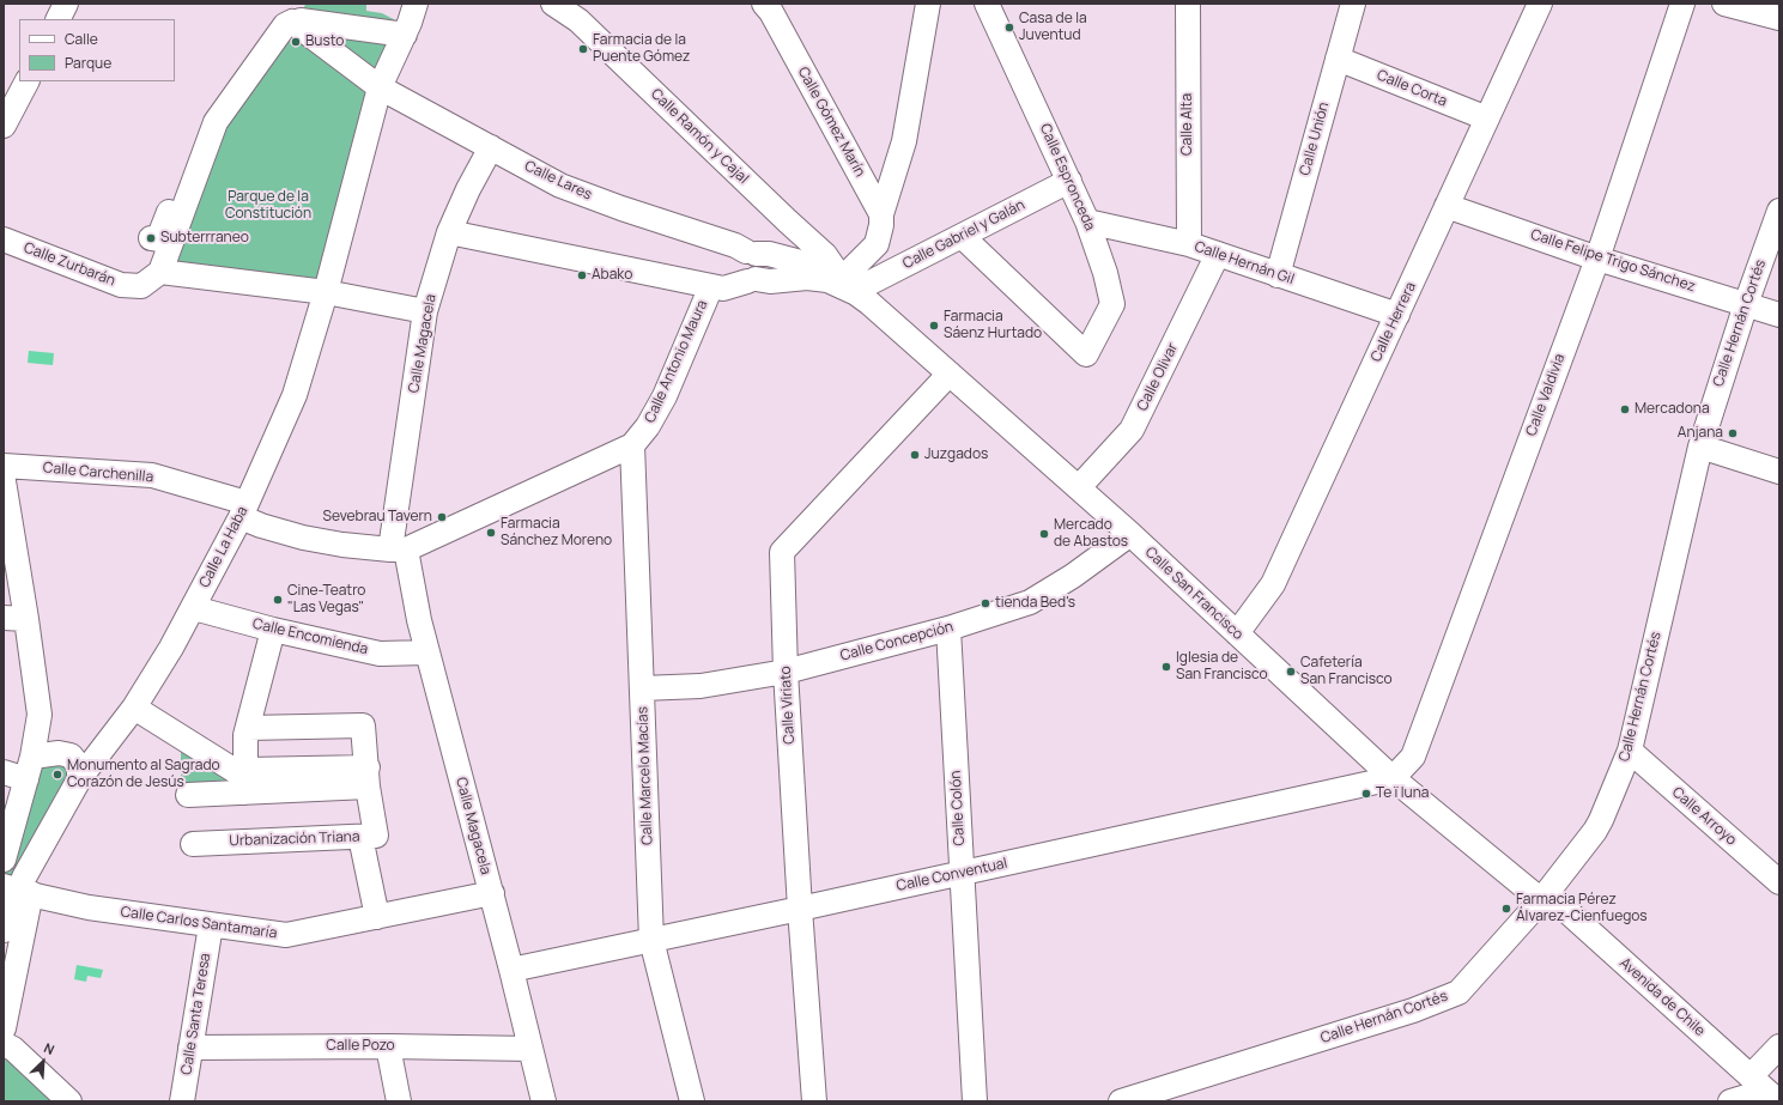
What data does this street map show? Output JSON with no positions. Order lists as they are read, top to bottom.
{
  "streets": {
    "street": [
      "Calle Corta",
      "Calle Gómez Marín",
      "Calle Alta",
      "Calle Ramón y Cajal",
      "Calle Unión",
      "Calle Espronceda",
      "Calle Lares",
      "Calle Gabriel y Galán",
      "Calle Felipe Trigo Sánchez",
      "Calle Hernán Gil",
      "Calle Zurbarán",
      "Calle Herrera",
      "Calle Hernán Cortés",
      "Calle Magacela",
      "Calle Antonio Maura",
      "Calle Olivar",
      "Calle Valdivia",
      "Calle Carchenilla",
      "Calle La Haba",
      "Calle San Francisco",
      "Calle Encomienda",
      "Calle Concepción",
      "Calle Viriato",
      "Calle Marcelo Macías",
      "Calle Colón",
      "Calle Arroyo",
      "Urbanización Triana",
      "Calle Conventual",
      "Calle Carlos Santamaría",
      "Avenida de Chile",
      "Calle Santa Teresa",
      "Calle Pozo"
    ]
  },
  "crossings": [
    ["Calle Corta", "Calle Unión"],
    ["Calle Corta", "Calle Herrera"],
    ["Calle Alta", "Calle Hernán Gil"],
    ["Calle Ramón y Cajal", "Calle Lares"],
    ["Calle Ramón y Cajal", "Calle Gabriel y Galán"],
    ["Calle Ramón y Cajal", "Calle San Francisco"],
    ["Calle Unión", "Calle Hernán Gil"],
    ["Calle Espronceda", "Calle Gabriel y Galán"],
    ["Calle Espronceda", "Calle Hernán Gil"],
    ["Calle Lares", "Calle Gabriel y Galán"],
    ["Calle Lares", "Calle Magacela"],
    ["Calle Lares", "Calle San Francisco"],
    ["Calle Gabriel y Galán", "Calle San Francisco"],
    ["Calle Felipe Trigo Sánchez", "Calle Herrera"],
    ["Calle Felipe Trigo Sánchez", "Calle Hernán Cortés"],
    ["Calle Felipe Trigo Sánchez", "Calle Valdivia"],
    ["Calle Hernán Gil", "Calle Herrera"],
    ["Calle Hernán Gil", "Calle Olivar"],
    ["Calle Herrera", "Calle San Francisco"],
    ["Calle Hernán Cortés", "Calle San Francisco"],
    ["Calle Hernán Cortés", "Calle Arroyo"],
    ["Calle Hernán Cortés", "Avenida de Chile"],
    ["Calle Magacela", "Calle Antonio Maura"],
    ["Calle Magacela", "Calle Encomienda"],
    ["Calle Magacela", "Calle Conventual"],
    ["Calle Magacela", "Calle Carlos Santamaría"],
    ["Calle Magacela", "Calle Pozo"],
    ["Calle Antonio Maura", "Calle Marcelo Macías"],
    ["Calle Olivar", "Calle San Francisco"],
    ["Calle Valdivia", "Calle San Francisco"],
    ["Calle Valdivia", "Calle Conventual"],
    ["Calle Carchenilla", "Calle La Haba"],
    ["Calle La Haba", "Calle Encomienda"],
    ["Calle La Haba", "Calle Carlos Santamaría"],
    ["Calle San Francisco", "Calle Concepción"],
    ["Calle San Francisco", "Calle Viriato"],
    ["Calle San Francisco", "Calle Conventual"],
    ["Calle San Francisco", "Avenida de Chile"],
    ["Calle Concepción", "Calle Viriato"],
    ["Calle Concepción", "Calle Marcelo Macías"],
    ["Calle Concepción", "Calle Colón"],
    ["Calle Viriato", "Calle Conventual"],
    ["Calle Marcelo Macías", "Calle Conventual"],
    ["Calle Colón", "Calle Conventual"],
    ["Calle Carlos Santamaría", "Calle Santa Teresa"],
    ["Calle Santa Teresa", "Calle Pozo"]
  ],
  "parks": ["Parque de la Constitución"],
  "places": [
    "Casa de la Juventud",
    "Busto",
    "Farmacia de la Puente Gómez",
    "Subterrraneo",
    "Abako",
    "Farmacia Sáenz Hurtado",
    "Mercadona",
    "Anjana",
    "Juzgados",
    "Sevebrau Tavern",
    "Farmacia Sánchez Moreno",
    "Mercado de Abastos",
    "Cine-Teatro \"Las Vegas\"",
    "tienda Bed's",
    "Iglesia de San Francisco",
    "Cafetería San Francisco",
    "Monumento al Sagrado Corazón de Jesús",
    "Te ï luna",
    "Farmacia Pérez Álvarez-Cienfuegos"
  ],
  "legend": ["Calle", "Parque"],
  "north": "top right"
}
